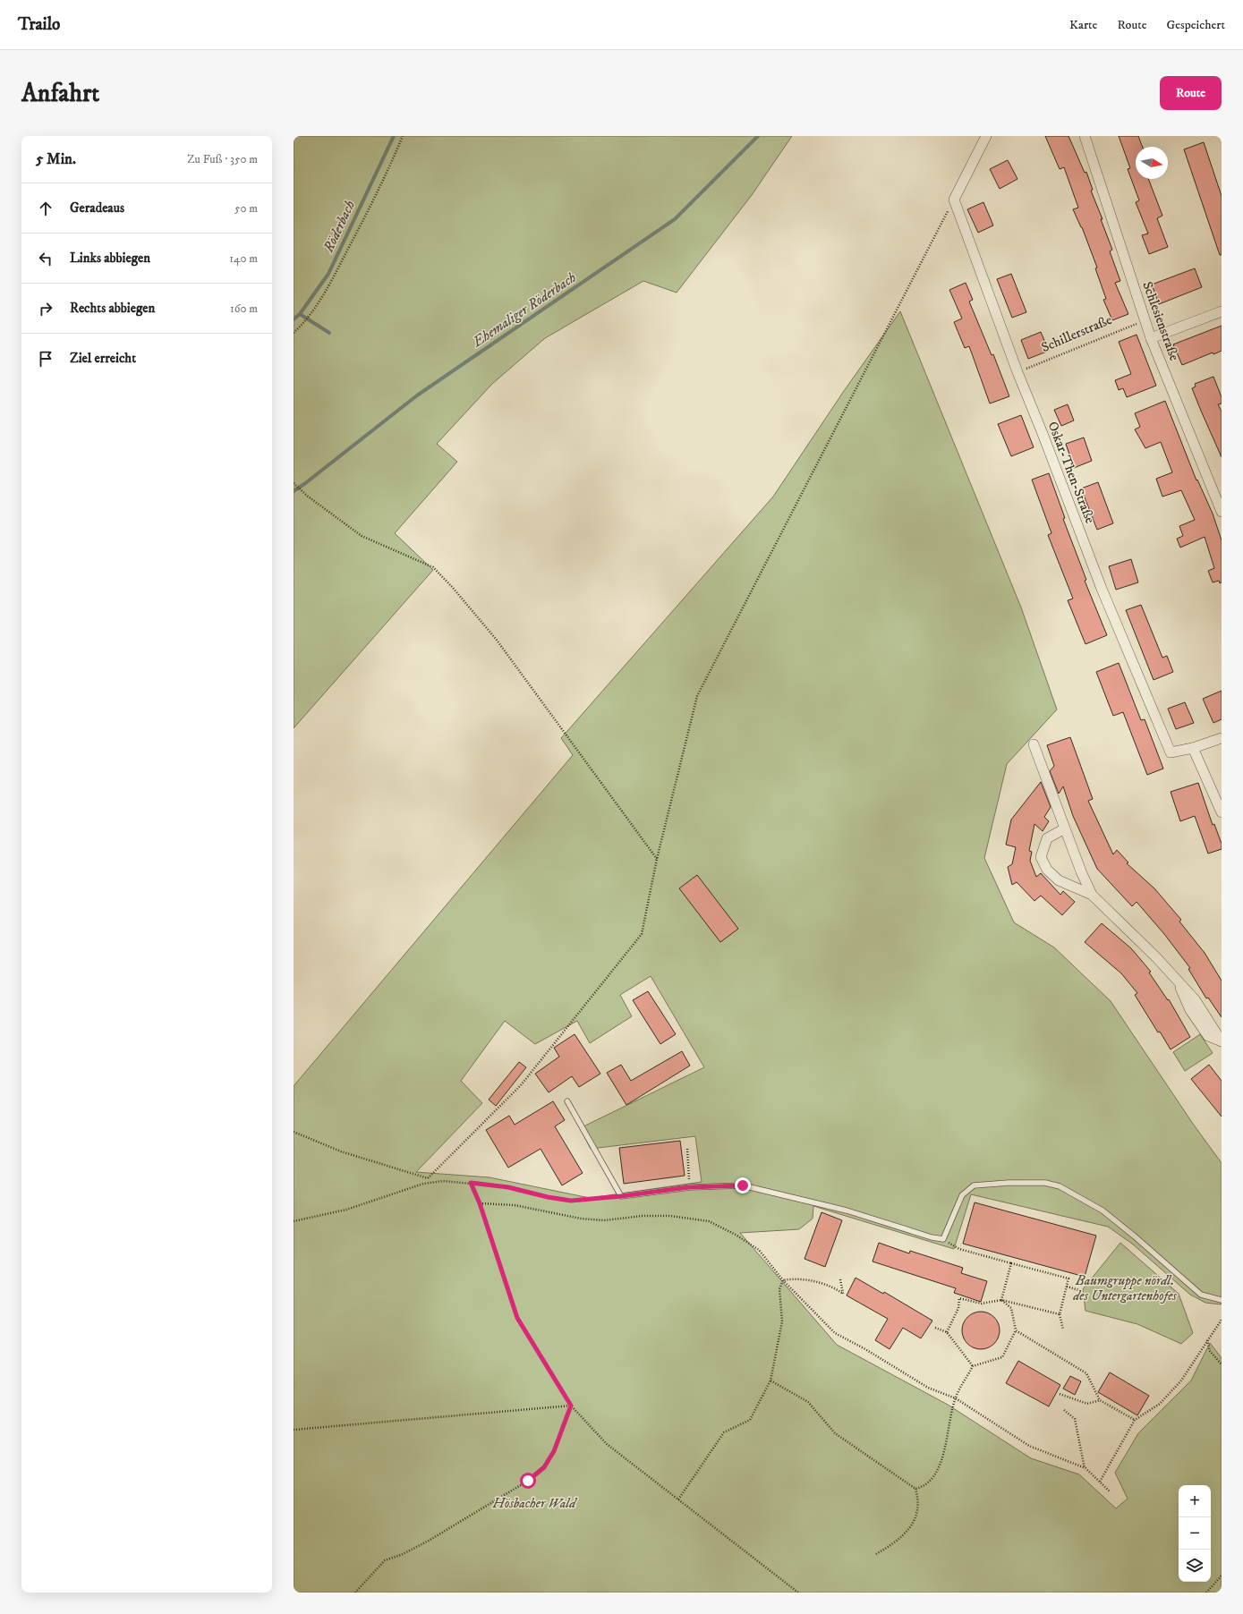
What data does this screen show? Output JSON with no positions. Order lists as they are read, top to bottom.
{
  "streets": {
    "street": ["Schlesienstraße", "Oskar-Then-Straße"],
    "path": ["Schillerstraße"]
  },
  "crossings": [
    ["Schlesienstraße", "Schillerstraße"],
    ["Schillerstraße", "Oskar-Then-Straße"]
  ],
  "water": ["Röderbach", "Ehemaliger Röderbach"],
  "parks": ["Baumgruppe nördl. des Untergartenhofes", "Hösbacher Wald"],
  "north": "right",
  "page": {
    "header": "Trailo",
    "nav": ["Karte", "Route", "Gespeichert"],
    "buttons": "Route",
    "title": "Anfahrt",
    "heading": ["5 Min.", "Zu Fuß · 350 m"],
    "list": [
      ["Geradeaus", "50 m"],
      ["Links abbiegen", "140 m"],
      ["Rechts abbiegen", "160 m"],
      "Ziel erreicht"
    ],
    "map_buttons": ["+", "−"]
  }
}
